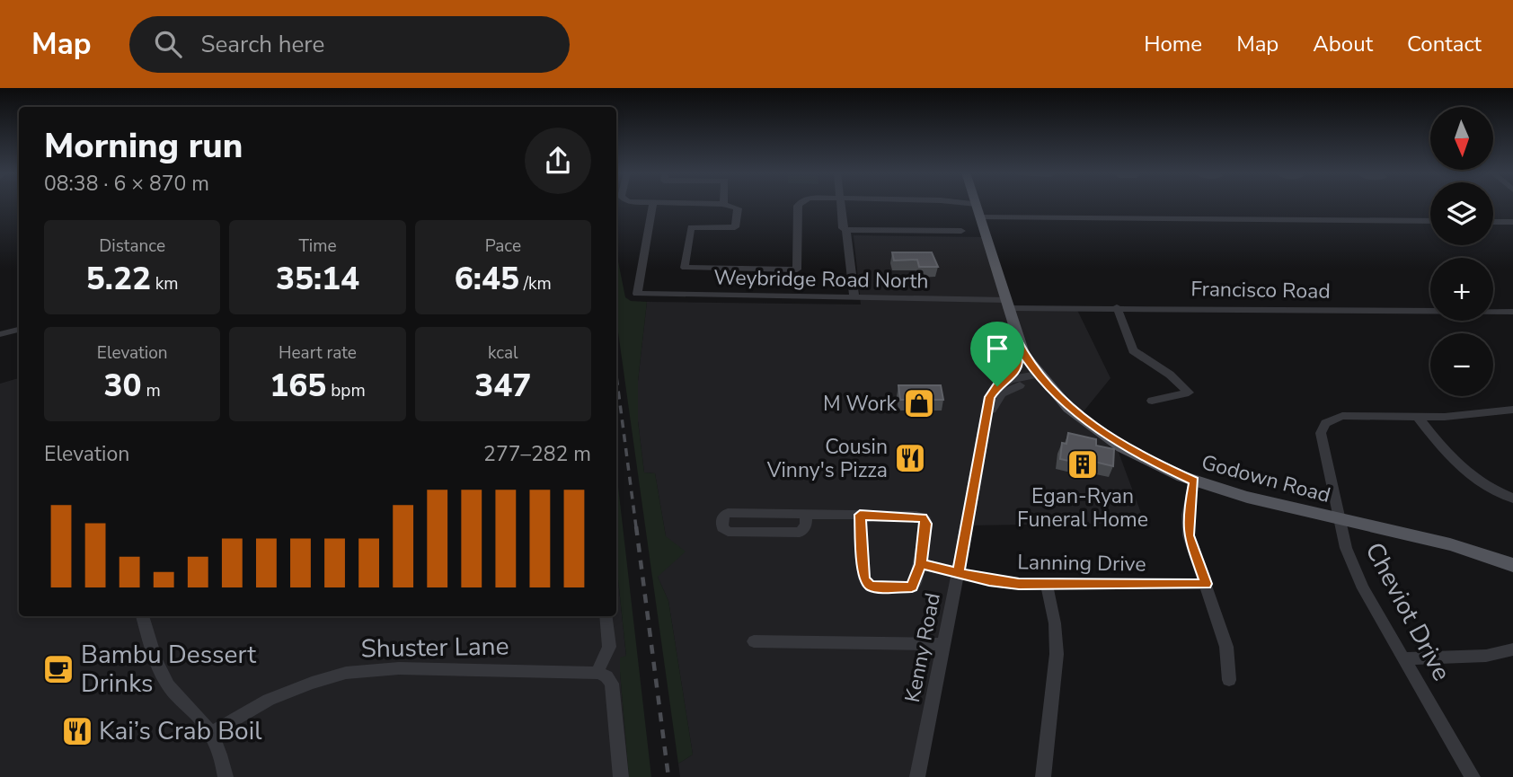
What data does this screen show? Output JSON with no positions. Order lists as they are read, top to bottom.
{
  "streets": {
    "main road": ["Godown Road", "Kenny Road"],
    "street": [
      "Weybridge Road North",
      "Francisco Road",
      "Lanning Drive",
      "Cheviot Drive",
      "Shuster Lane"
    ]
  },
  "crossings": [
    ["Weybridge Road North", "Francisco Road"],
    ["Weybridge Road North", "Kenny Road"],
    ["Francisco Road", "Kenny Road"],
    ["Godown Road", "Cheviot Drive"],
    ["Godown Road", "Kenny Road"],
    ["Lanning Drive", "Kenny Road"]
  ],
  "places": {
    "shop": ["M Work"],
    "restaurant": ["Cousin Vinny's Pizza", "Kai’s Crab Boil"],
    "building": ["Egan-Ryan Funeral Home"],
    "cafe": ["Bambu Dessert Drinks"]
  },
  "north": "bottom",
  "page": {
    "header": "Map",
    "search": "Search here",
    "nav": [
      "Home",
      "Map",
      "About",
      "Contact"
    ],
    "map_buttons": ["+", "−"],
    "heading": ["Morning run", "08:38 · 6 × 870 m"],
    "stats": [
      ["Distance", "5.22 km"],
      ["Time", "35:14"],
      ["Pace", "6:45 /km"],
      ["Elevation", "30 m"],
      ["Heart rate", "165 bpm"],
      ["kcal", "347"]
    ],
    "chart": ["Elevation", "277–282 m"]
  }
}
